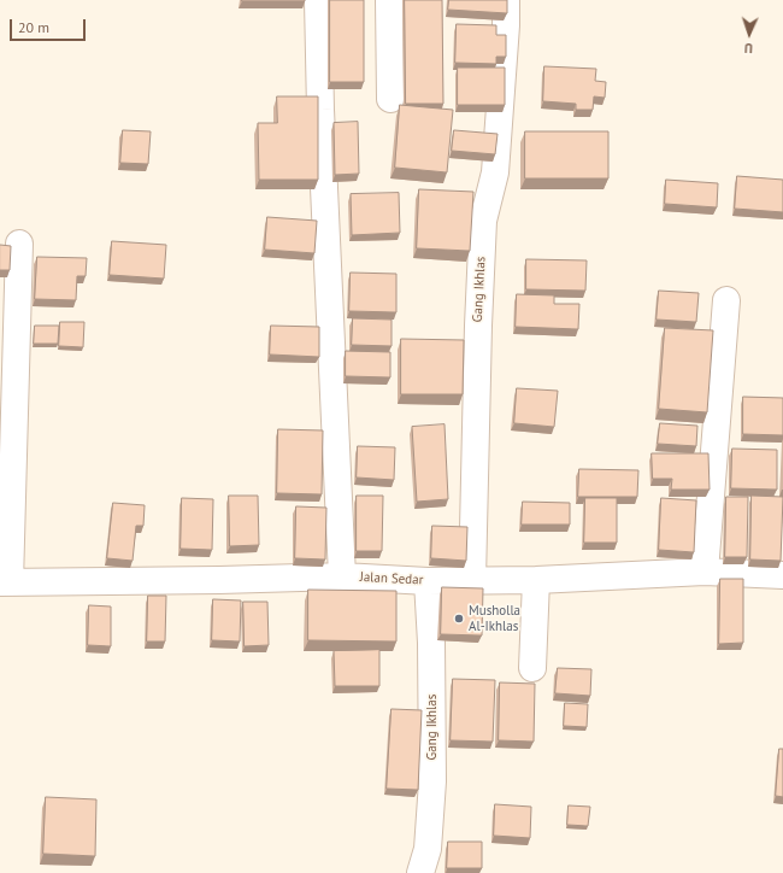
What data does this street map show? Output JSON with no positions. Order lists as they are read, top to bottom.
{
  "streets": {
    "street": ["Gang Ikhlas", "Jalan Sedar"]
  },
  "crossings": [
    ["Gang Ikhlas", "Jalan Sedar"]
  ],
  "places": ["Musholla Al-Ikhlas"],
  "scale_bar": "20 m",
  "north": "bottom"
}
